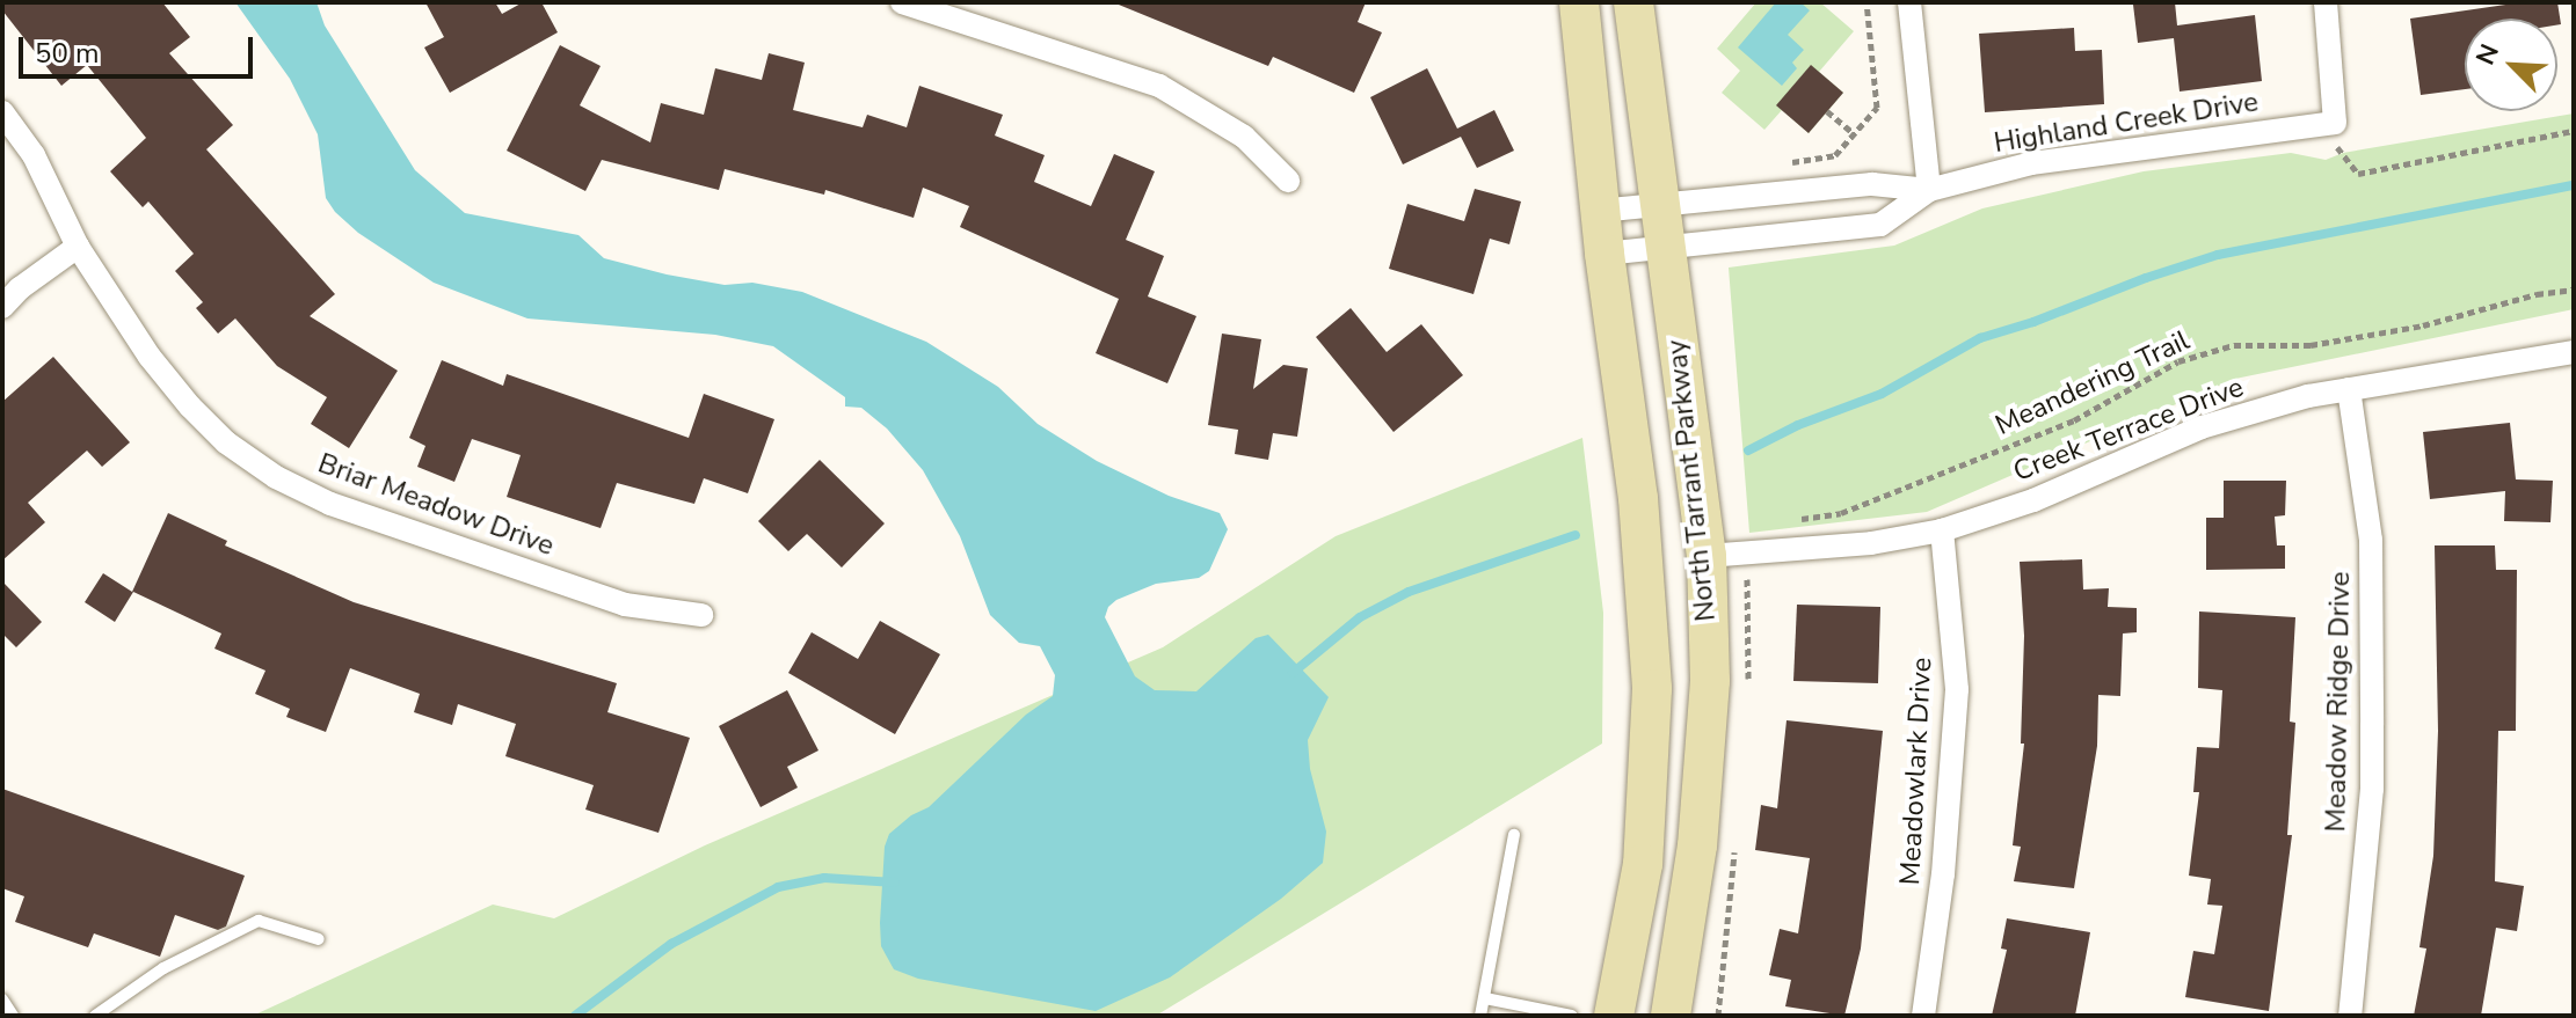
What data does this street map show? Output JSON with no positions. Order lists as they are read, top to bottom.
{
  "streets": {
    "main road": ["North Tarrant Parkway"],
    "street": [
      "Highland Creek Drive",
      "Creek Terrace Drive",
      "Briar Meadow Drive",
      "Meadow Ridge Drive",
      "Meadowlark Drive"
    ],
    "path": ["Meandering Trail"]
  },
  "crossings": [
    ["Highland Creek Drive", "North Tarrant Parkway"],
    ["Creek Terrace Drive", "North Tarrant Parkway"],
    ["Creek Terrace Drive", "Meadow Ridge Drive"],
    ["Creek Terrace Drive", "Meadowlark Drive"]
  ],
  "scale_bar": "50 m",
  "north": "top left"
}
